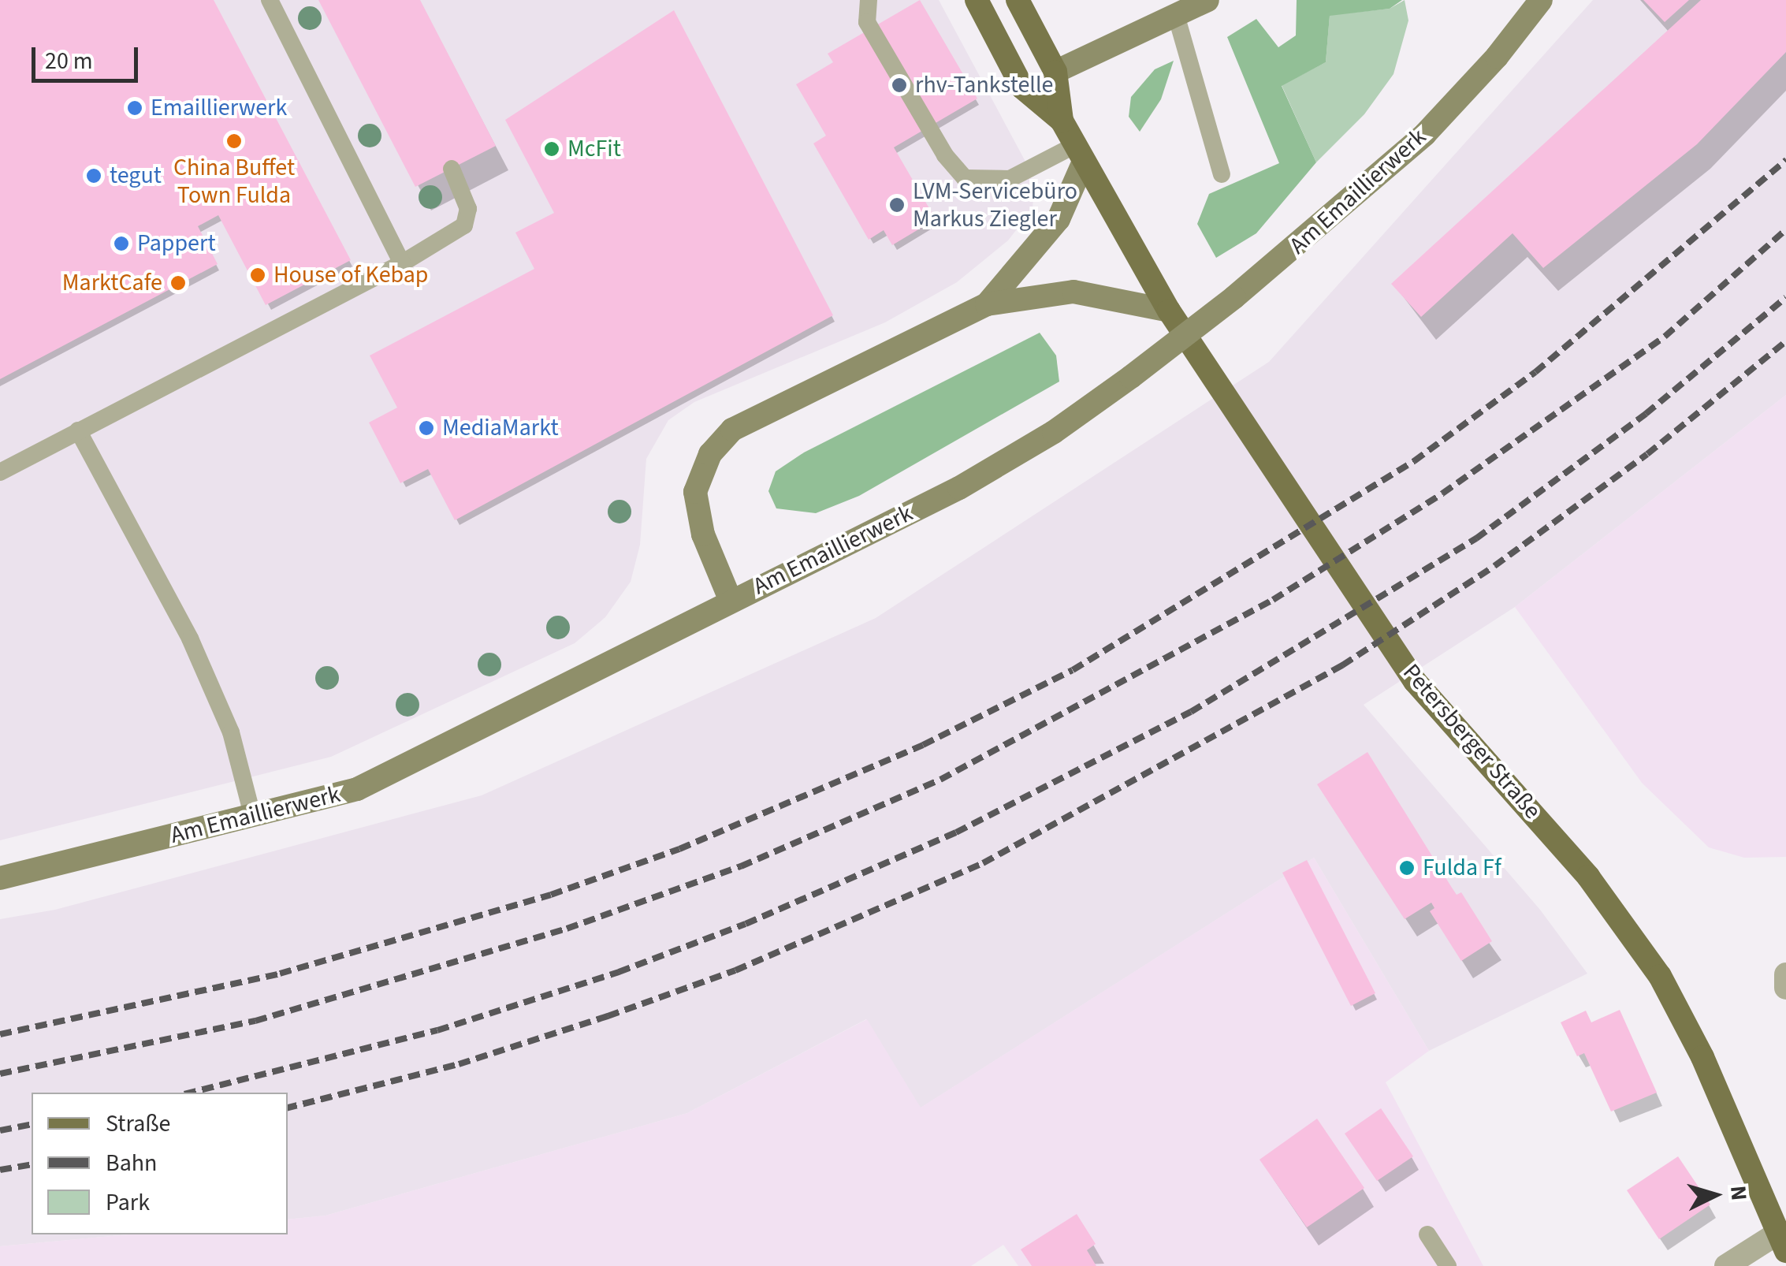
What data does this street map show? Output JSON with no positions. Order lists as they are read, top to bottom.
{
  "streets": {
    "main road": ["Am Emaillierwerk", "Petersberger Straße"]
  },
  "places": [
    "rhv-Tankstelle",
    "Emaillierwerk",
    "China Buffet Town Fulda",
    "McFit",
    "tegut",
    "LVM-Servicebüro Markus Ziegler",
    "Pappert",
    "House of Kebap",
    "MarktCafe",
    "MediaMarkt",
    "Fulda Ff"
  ],
  "legend": ["Straße", "Bahn", "Park"],
  "scale_bar": "20 m",
  "north": "right"
}
